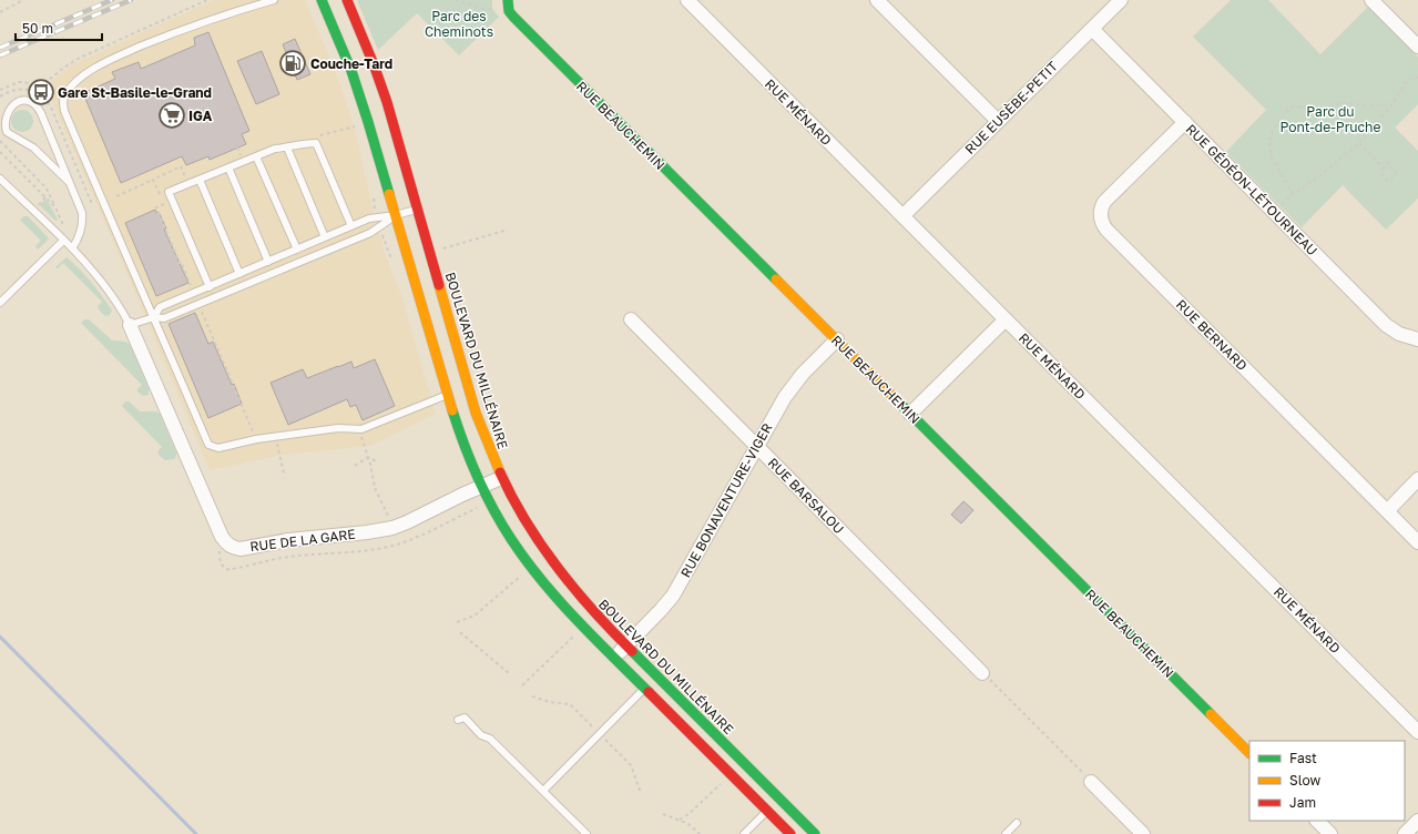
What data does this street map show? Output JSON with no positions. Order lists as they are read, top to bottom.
{
  "streets": {
    "street": [
      "RUE EUSÈBE-PETIT",
      "RUE MÉNARD",
      "RUE BEAUCHEMIN",
      "RUE GÉDÉON-LÉTOURNEAU",
      "RUE BERNARD",
      "BOULEVARD DU MILLÉNAIRE",
      "RUE BARSALOU",
      "RUE BONAVENTURE-VIGER",
      "RUE DE LA GARE"
    ]
  },
  "crossings": [
    ["RUE EUSÈBE-PETIT", "RUE MÉNARD"],
    ["RUE EUSÈBE-PETIT", "RUE GÉDÉON-LÉTOURNEAU"],
    ["RUE BEAUCHEMIN", "RUE BONAVENTURE-VIGER"],
    ["RUE GÉDÉON-LÉTOURNEAU", "RUE BERNARD"],
    ["BOULEVARD DU MILLÉNAIRE", "RUE BONAVENTURE-VIGER"],
    ["BOULEVARD DU MILLÉNAIRE", "RUE DE LA GARE"],
    ["RUE BARSALOU", "RUE BONAVENTURE-VIGER"]
  ],
  "parks": ["Parc des Cheminots", "Parc du Pont-de-Pruche"],
  "places": {
    "fuel station": ["Couche-Tard"],
    "bus stop": ["Gare St-Basile-le-Grand"],
    "supermarket": ["IGA"]
  },
  "legend": ["Fast", "Slow", "Jam"],
  "scale_bar": "50 m"
}
